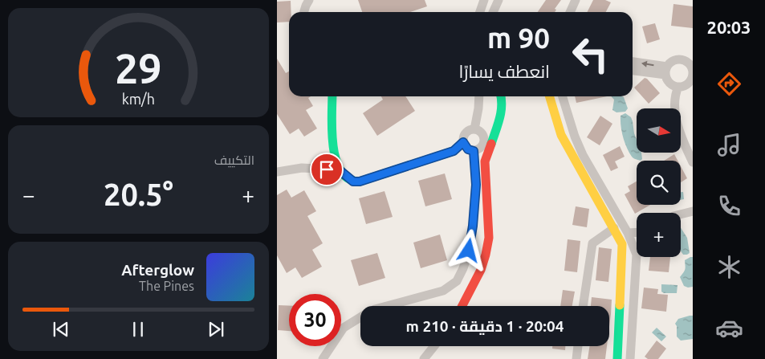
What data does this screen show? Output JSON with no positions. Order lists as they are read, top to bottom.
{
  "north": "right",
  "page": {
    "tabs": "20:03",
    "turn": ["90 m", "انعطف يسارًا"],
    "map_buttons": "+",
    "tile": "التكييف",
    "heat": ["−", "20.5°", "+"],
    "song": ["Afterglow", "The Pines"],
    "limit": "30",
    "trip": "20:04 · 1 دقيقة · 210 m",
    "gauge": ["29", "km/h"]
  }
}
